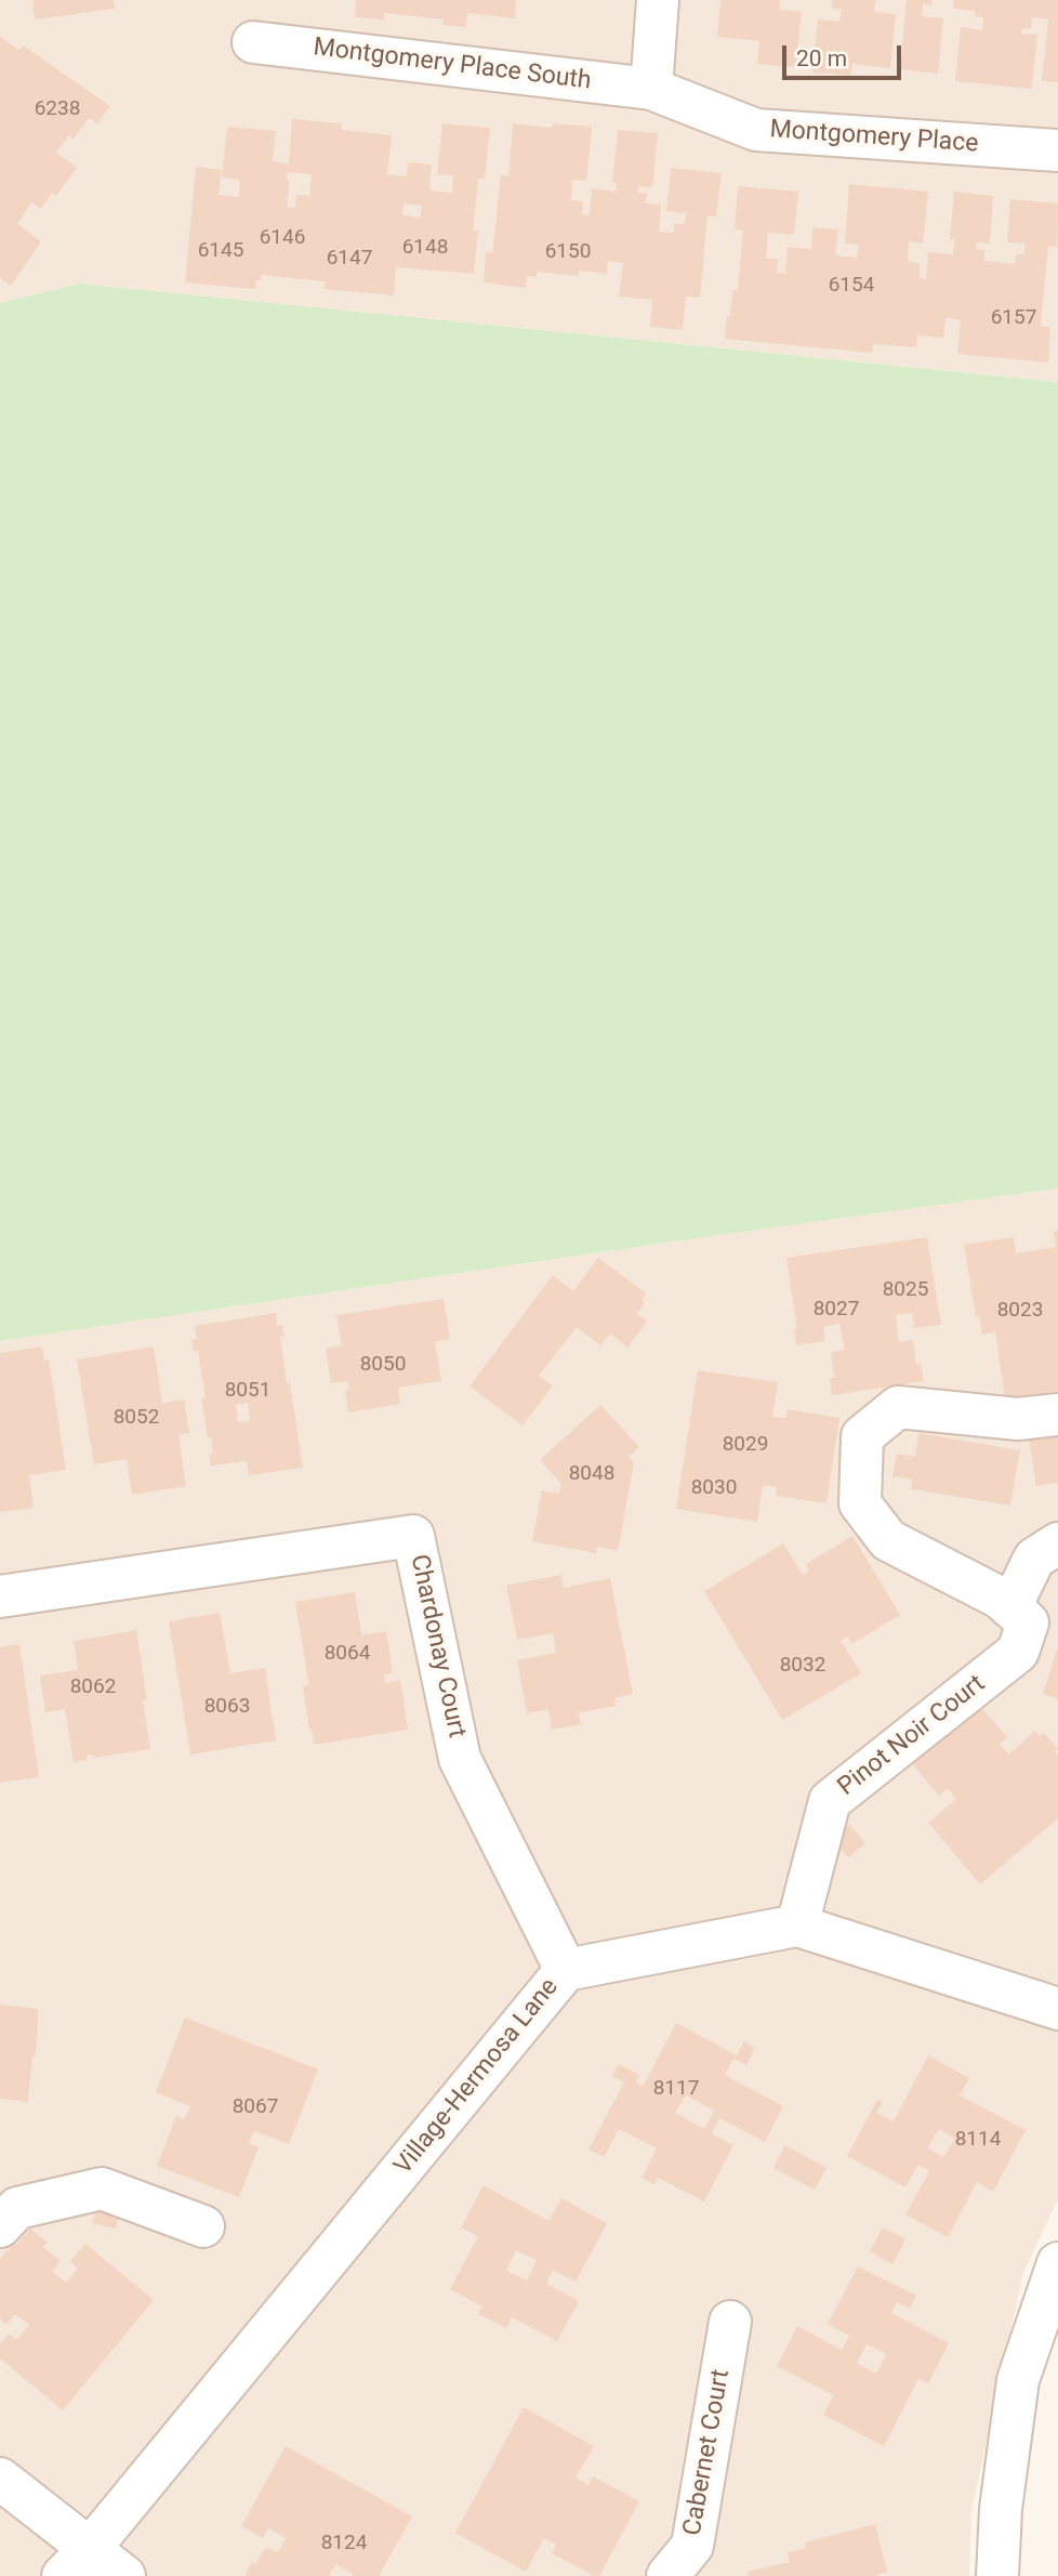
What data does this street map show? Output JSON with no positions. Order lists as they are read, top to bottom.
{
  "streets": {
    "street": [
      "Montgomery Place South",
      "Montgomery Place",
      "Chardonay Court",
      "Pinot Noir Court",
      "Village-Hermosa Lane",
      "Cabernet Court"
    ]
  },
  "crossings": [
    ["Montgomery Place South", "Montgomery Place"],
    ["Chardonay Court", "Village-Hermosa Lane"],
    ["Pinot Noir Court", "Village-Hermosa Lane"]
  ],
  "house_numbers": [
    "6238",
    "6146",
    "6148",
    "6145",
    "6150",
    "6147",
    "6154",
    "6157",
    "8025",
    "8027",
    "8023",
    "8050",
    "8051",
    "8052",
    "8029",
    "8048",
    "8030",
    "8064",
    "8032",
    "8062",
    "8063",
    "8117",
    "8067",
    "8114",
    "8124"
  ],
  "scale_bar": "20 m"
}
